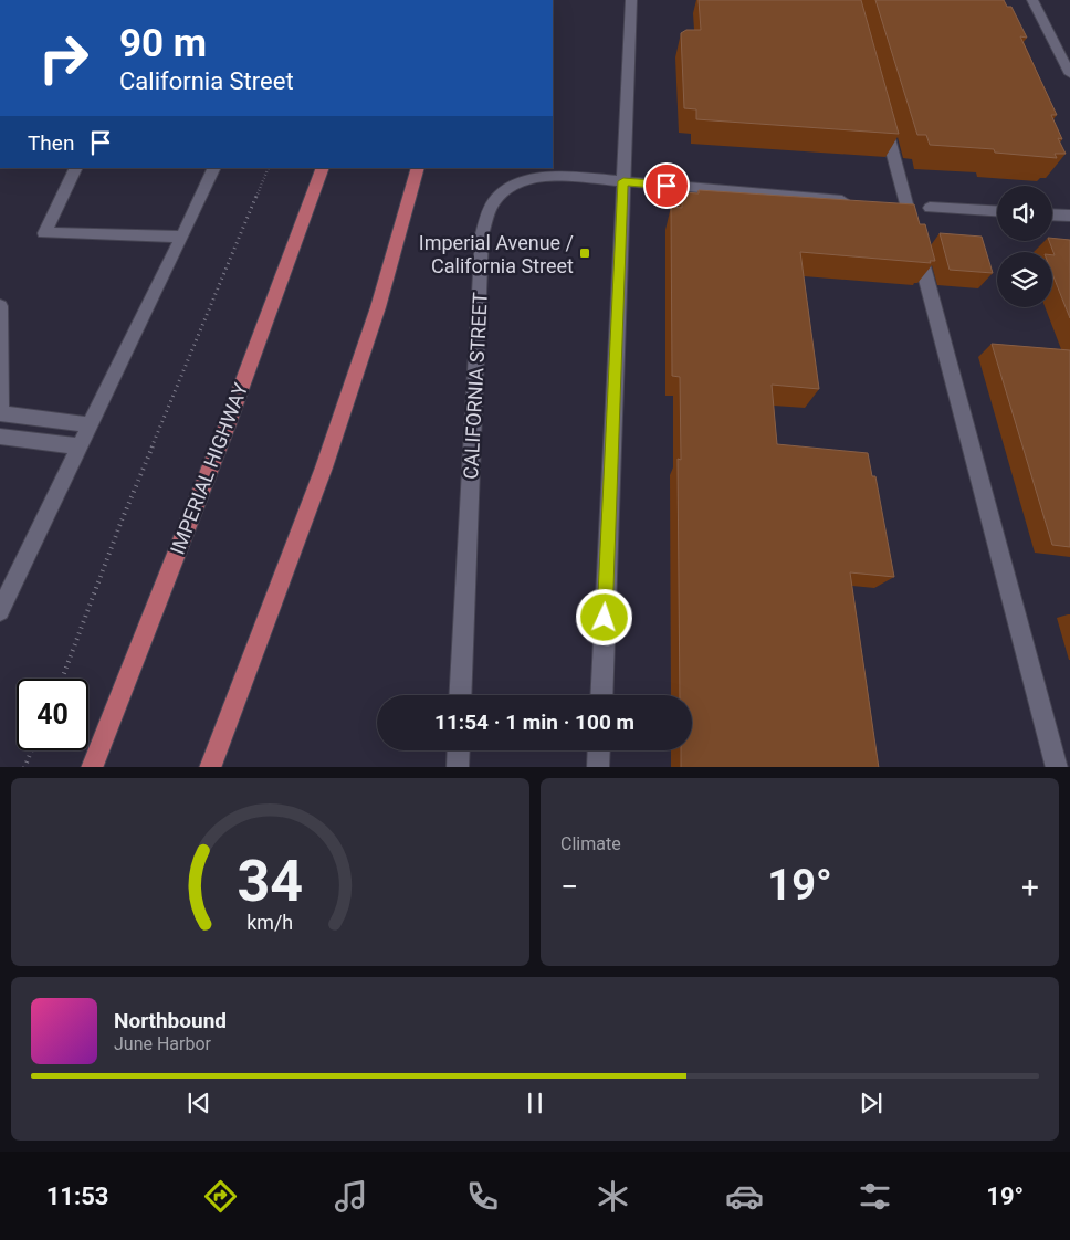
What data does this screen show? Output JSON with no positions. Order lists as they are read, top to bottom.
{
  "streets": {
    "main road": ["IMPERIAL HIGHWAY"],
    "street": ["CALIFORNIA STREET"]
  },
  "places": {
    "transit": ["Imperial Avenue / California Street"]
  },
  "page": {
    "turn": ["90 m", "California Street"],
    "then": "Then",
    "limit": "40",
    "trip": "11:54 · 1 min · 100 m",
    "tile": "Climate",
    "heat": ["−", "19°", "+"],
    "song": ["Northbound", "June Harbor"],
    "tabs": ["11:53", "19°"],
    "gauge": ["34", "km/h"]
  }
}
